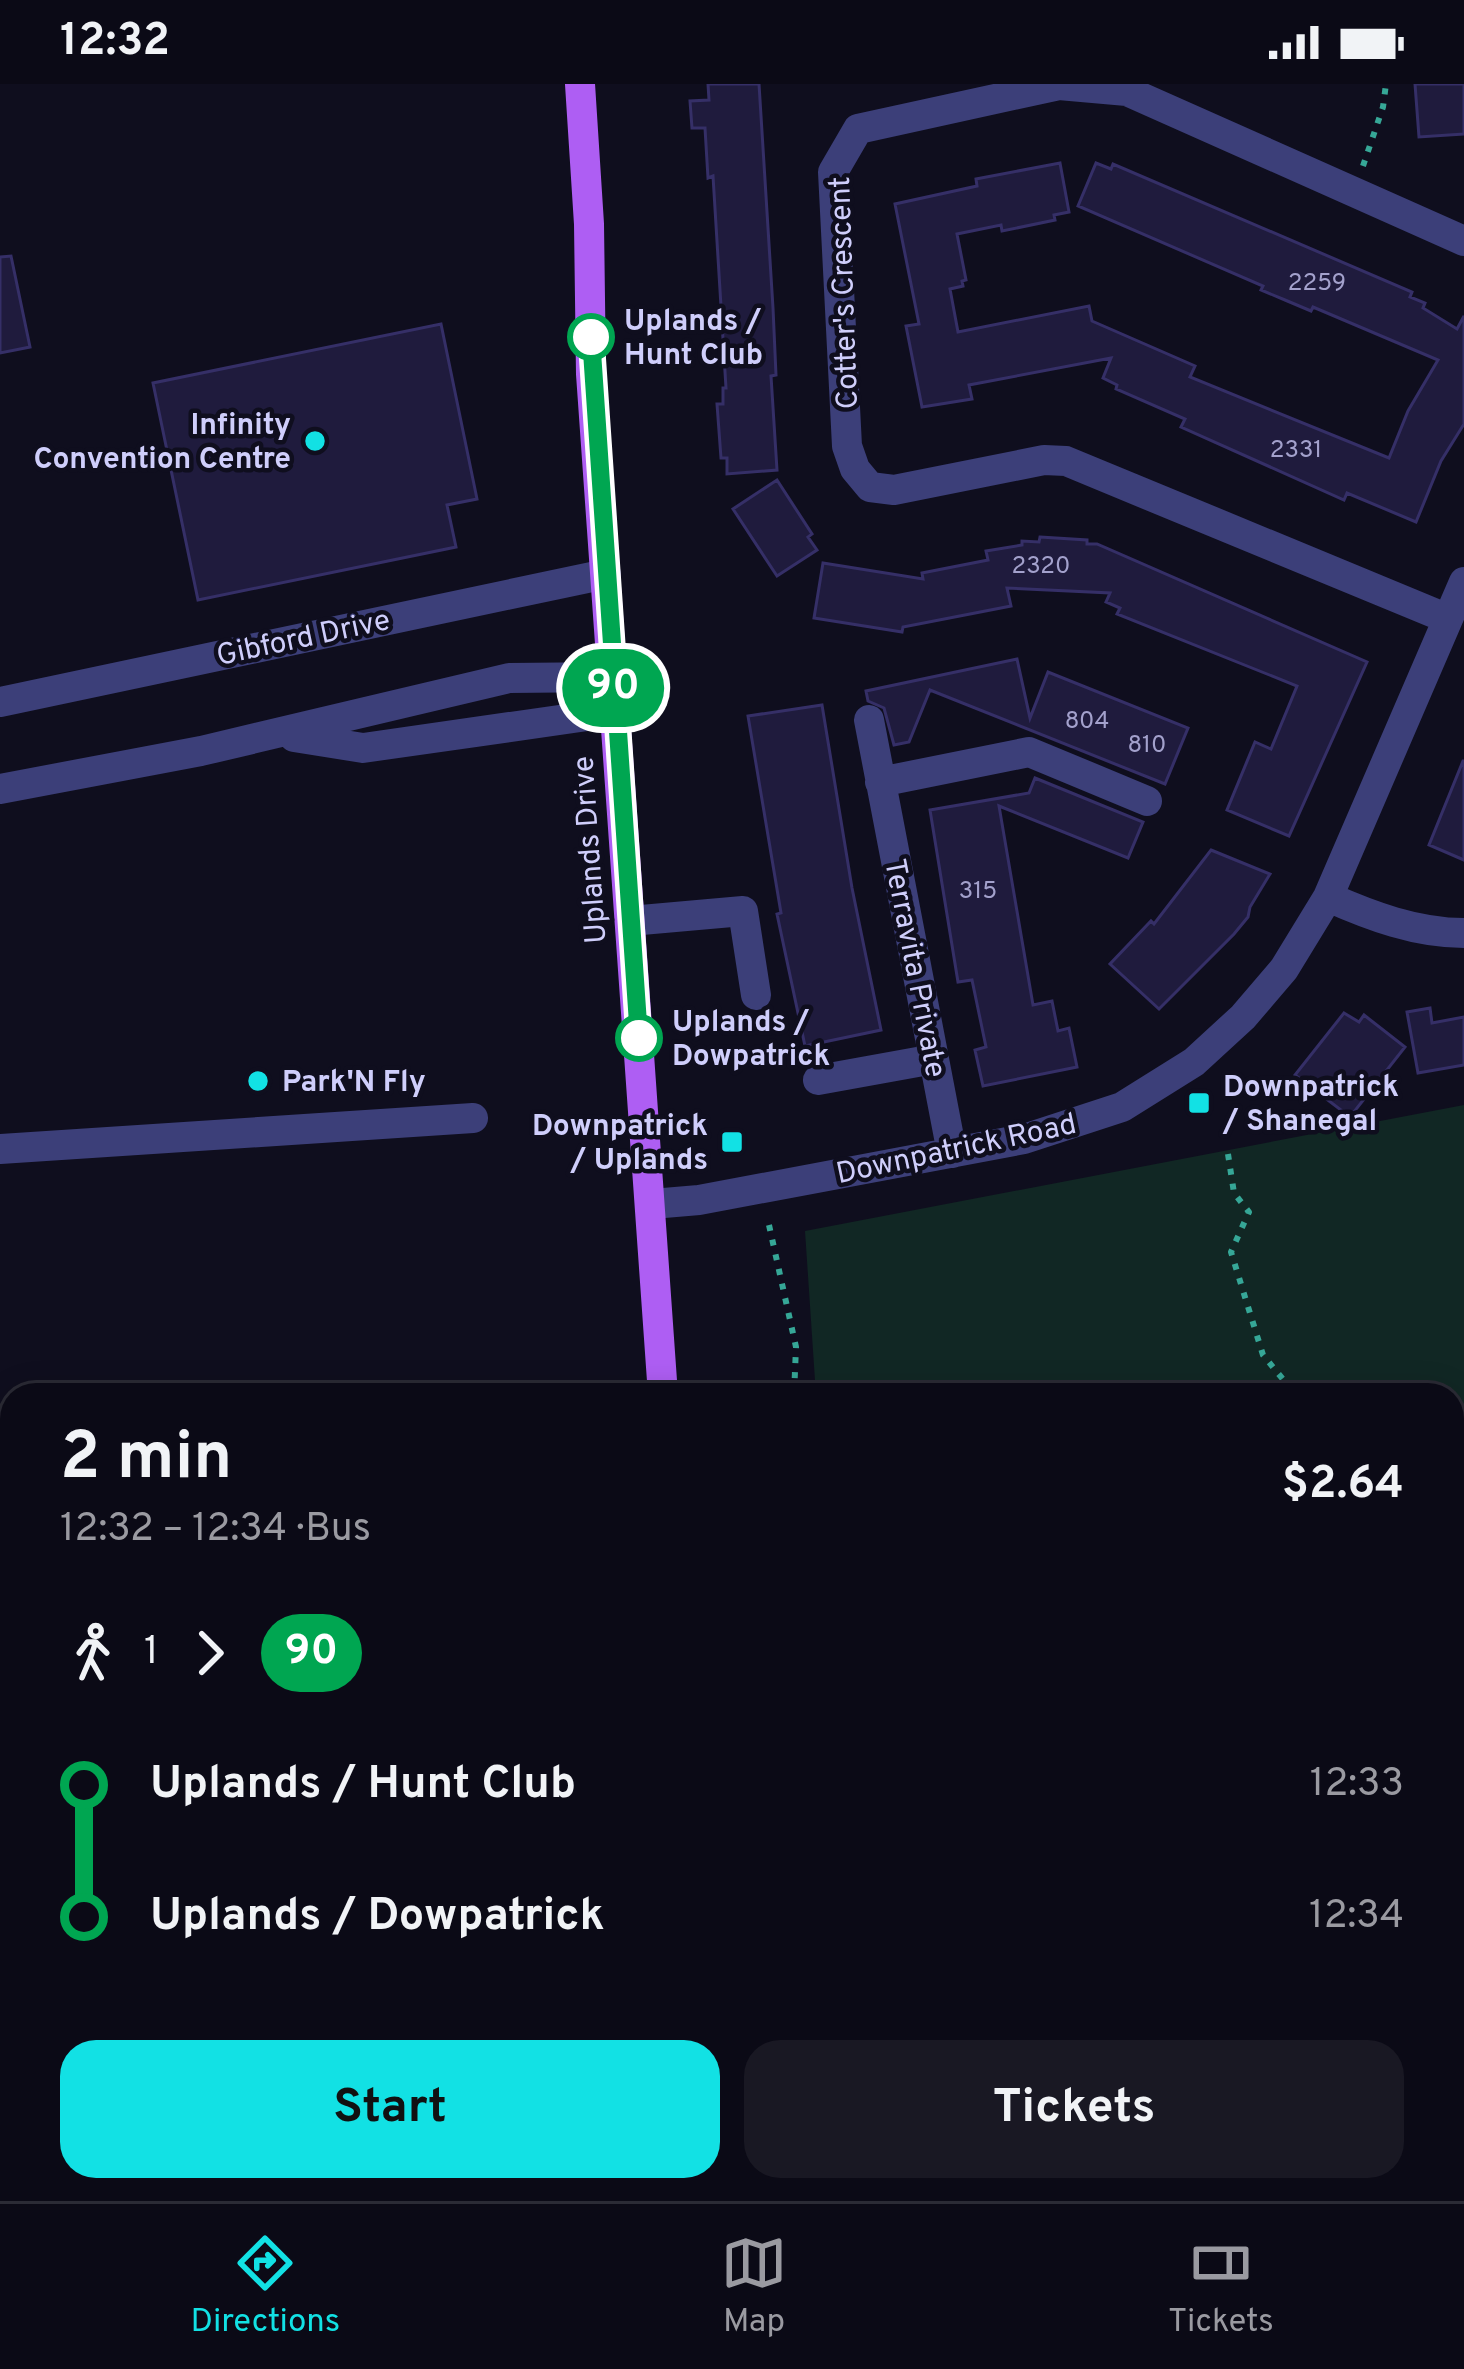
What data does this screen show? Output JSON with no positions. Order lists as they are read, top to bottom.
{
  "streets": {
    "main road": ["Uplands Drive"],
    "street": [
      "Cotter's Crescent",
      "Gibford Drive",
      "Terravita Private",
      "Downpatrick Road"
    ]
  },
  "crossings": [
    ["Cotter's Crescent", "Downpatrick Road"],
    ["Gibford Drive", "Uplands Drive"],
    ["Uplands Drive", "Downpatrick Road"],
    ["Terravita Private", "Downpatrick Road"]
  ],
  "places": {
    "other": [
      "Uplands / Hunt Club",
      "Infinity Convention Centre",
      "Uplands / Dowpatrick",
      "Park'N Fly"
    ],
    "transit": ["Downpatrick / Shanegal", "Downpatrick / Uplands"]
  },
  "lines": ["bus line 90"],
  "house_numbers": [
    "2259",
    "2331",
    "2320",
    "804",
    "810",
    "315"
  ],
  "page": {
    "status": "12:32",
    "on_map": "90",
    "heading": ["2 min", "12:32 – 12:34 · Bus", "$2.64"],
    "legs": ["1", "90"],
    "list": [
      {
        "name": "Uplands / Hunt Club",
        "value": "12:33"
      },
      {
        "name": "Uplands / Dowpatrick",
        "value": "12:34"
      }
    ],
    "buttons": ["Start", "Tickets"],
    "tabs": ["Directions", "Map", "Tickets"]
  }
}
